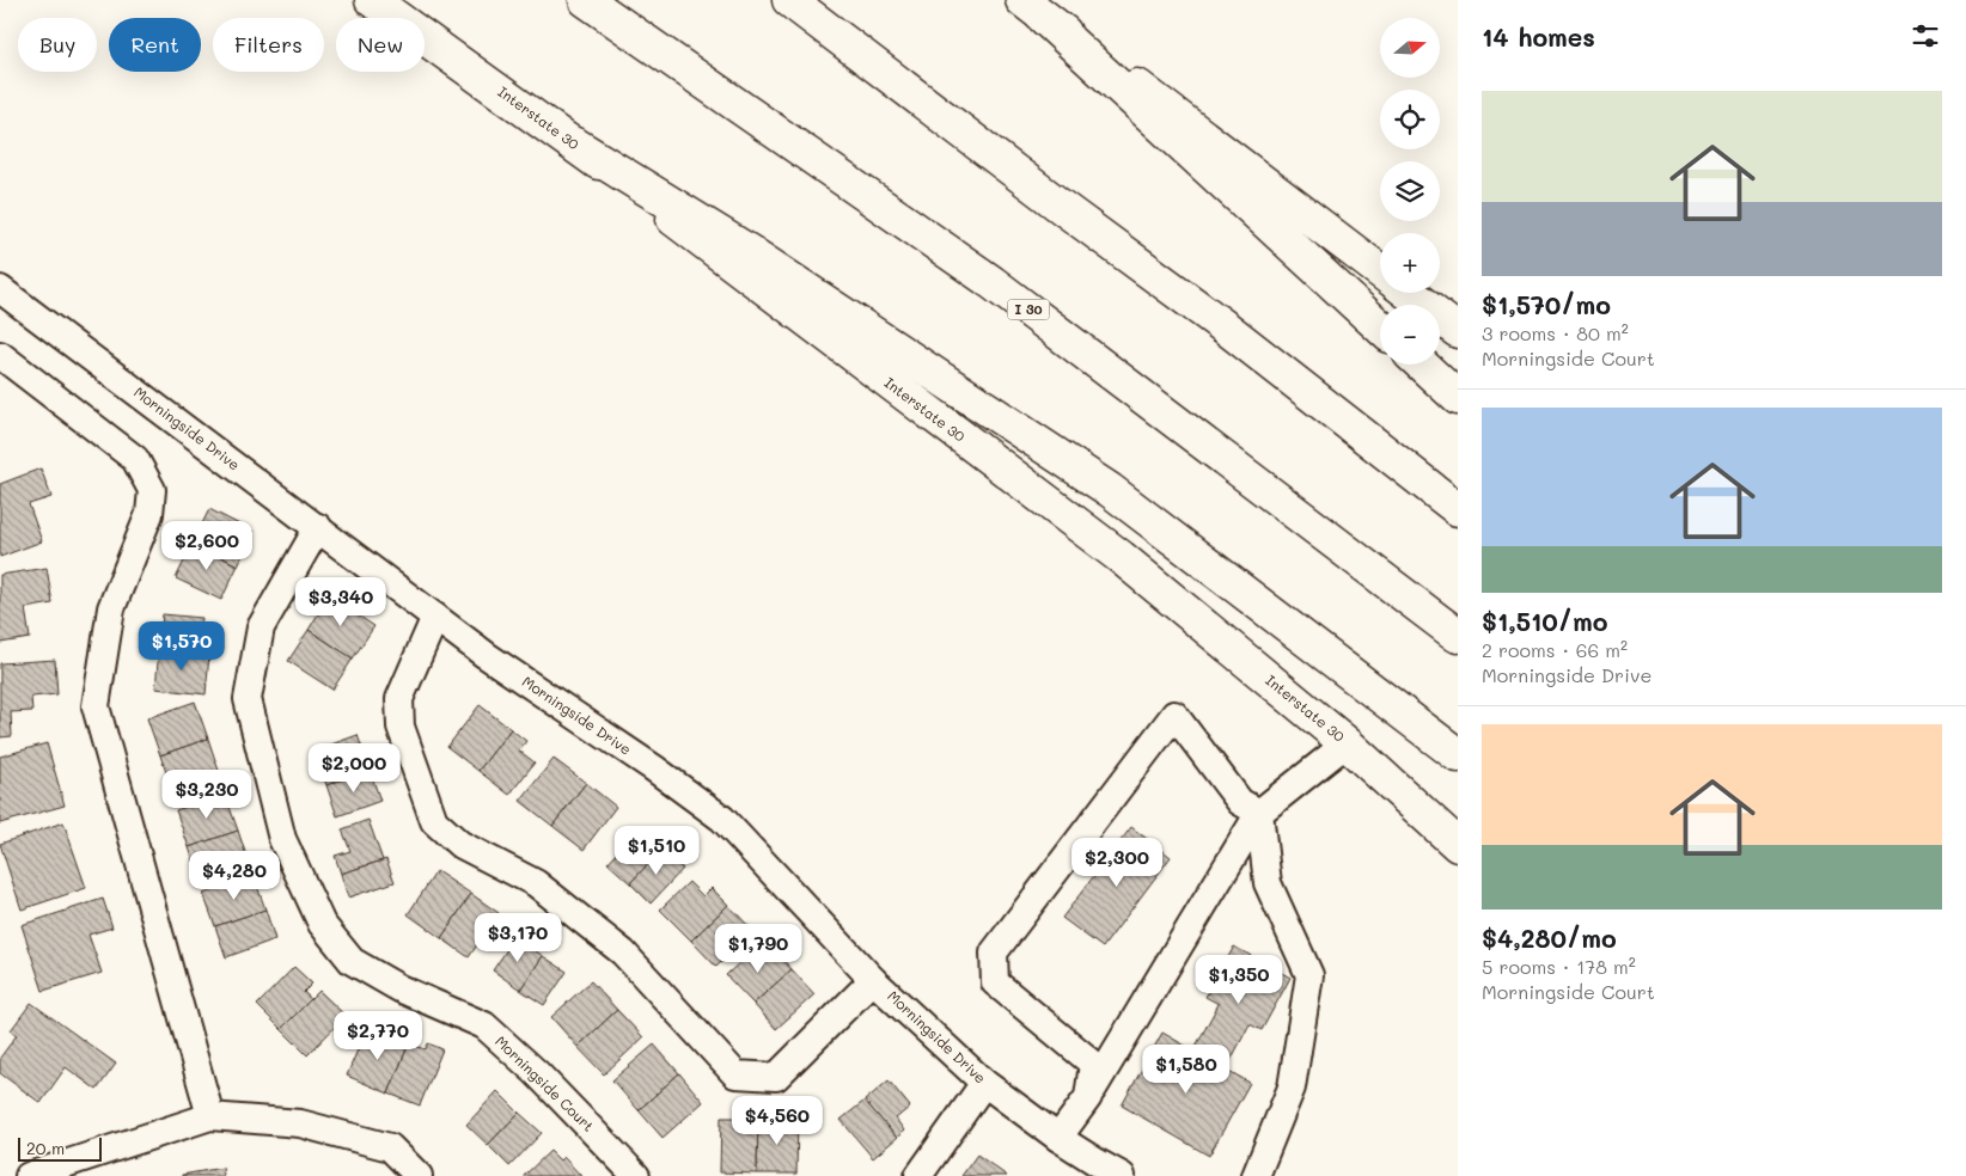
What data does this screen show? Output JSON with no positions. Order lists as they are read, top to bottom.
{
  "streets": {
    "main road": ["Interstate 30", "I 30"],
    "street": ["Morningside Drive", "Morningside Court"]
  },
  "crossings": [
    ["Morningside Drive", "Morningside Court"]
  ],
  "scale_bar": "20 m",
  "north": "right",
  "page": {
    "heading": "14 homes",
    "map_buttons": ["+", "−"],
    "chip": [
      "Buy",
      "Rent",
      "Filters",
      "New"
    ],
    "list": [
      {
        "name": "$1,570/mo",
        "note": "3 rooms · 80 m² · Morningside Court"
      },
      {
        "name": "$1,510/mo",
        "note": "2 rooms · 66 m² · Morningside Drive"
      },
      {
        "name": "$4,280/mo",
        "note": "5 rooms · 178 m² · Morningside Court"
      }
    ],
    "price": [
      "$2,600",
      "$3,340",
      "$1,570",
      "$2,000",
      "$3,230",
      "$1,510",
      "$2,300",
      "$4,280",
      "$3,170",
      "$1,790",
      "$1,350",
      "$2,770",
      "$1,580",
      "$4,560"
    ],
    "scale": "20 m"
  }
}
